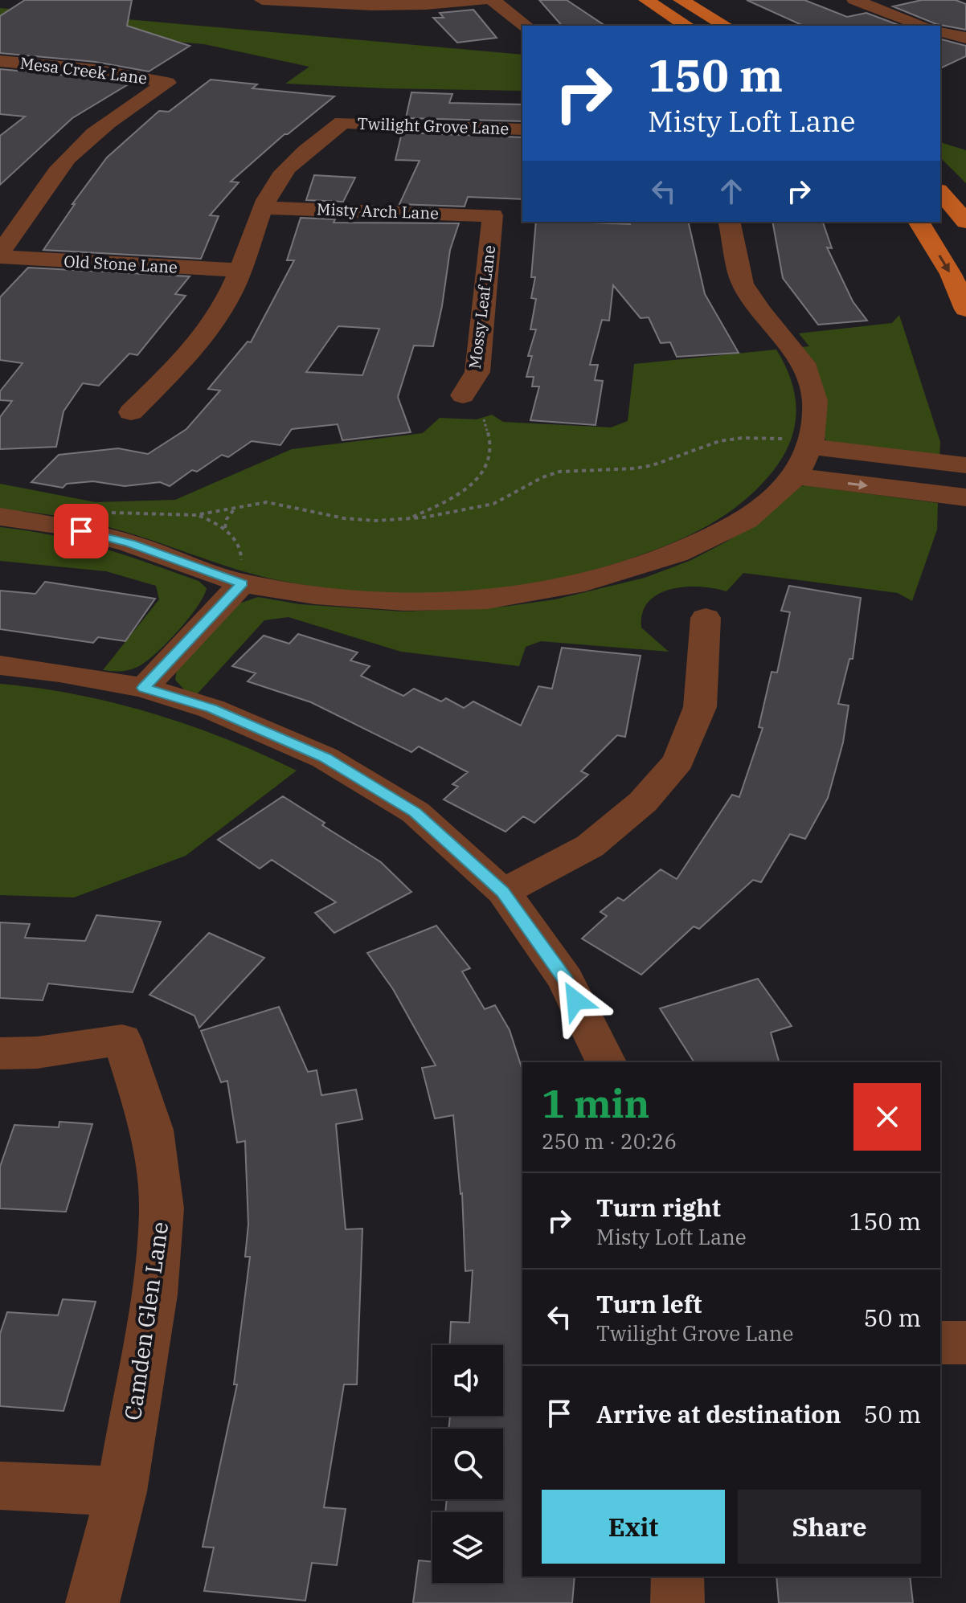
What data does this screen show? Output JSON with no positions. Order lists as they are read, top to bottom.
{
  "streets": {
    "street": [
      "Mesa Creek Lane",
      "Twilight Grove Lane",
      "Misty Arch Lane",
      "Old Stone Lane",
      "Mossy Leaf Lane",
      "Camden Glen Lane"
    ]
  },
  "crossings": [
    ["Mesa Creek Lane", "Old Stone Lane"],
    ["Twilight Grove Lane", "Misty Arch Lane"],
    ["Misty Arch Lane", "Mossy Leaf Lane"]
  ],
  "page": {
    "turn": ["150 m", "Misty Loft Lane"],
    "heading": ["1 min", "250 m · 20:26"],
    "list": [
      {
        "name": "Turn right",
        "note": "Misty Loft Lane",
        "value": "150 m"
      },
      {
        "name": "Turn left",
        "note": "Twilight Grove Lane",
        "value": "50 m"
      },
      {
        "name": "Arrive at destination",
        "value": "50 m"
      }
    ],
    "buttons": ["Exit", "Share"]
  }
}
